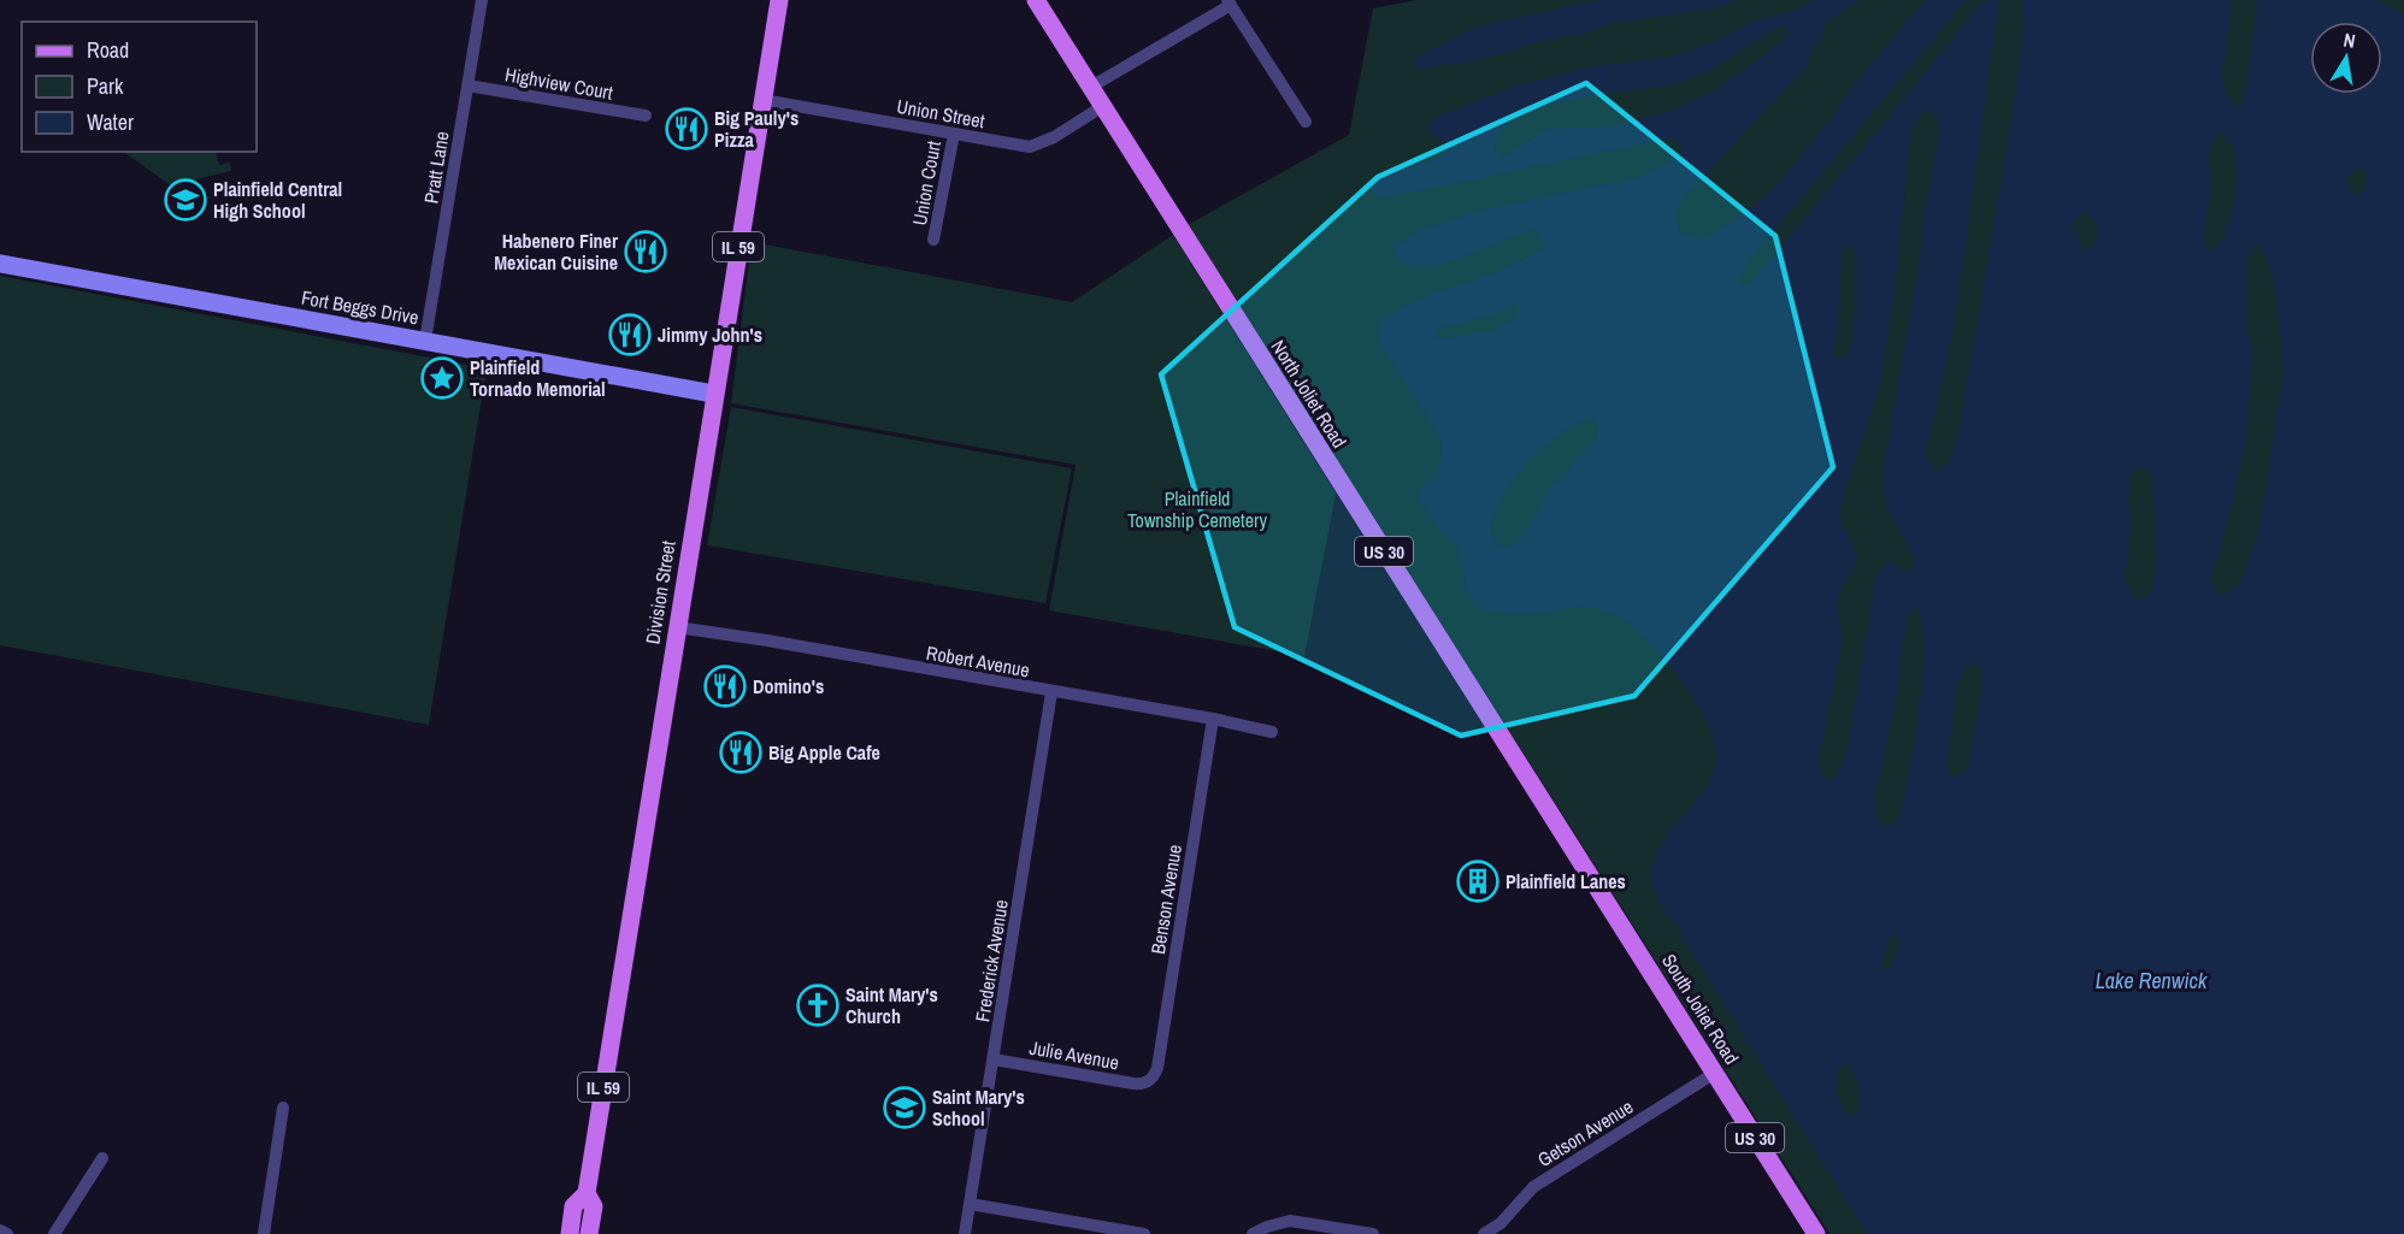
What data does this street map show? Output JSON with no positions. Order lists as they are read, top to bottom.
{
  "streets": {
    "main road": [
      "IL 59",
      "North Joliet Road",
      "US 30",
      "Division Street",
      "South Joliet Road"
    ],
    "street": [
      "Highview Court",
      "Union Street",
      "Pratt Lane",
      "Union Court",
      "Fort Beggs Drive",
      "Robert Avenue",
      "Benson Avenue",
      "Frederick Avenue",
      "Julie Avenue",
      "Getson Avenue"
    ]
  },
  "crossings": [
    ["Highview Court", "Pratt Lane"],
    ["Union Street", "Union Court"],
    ["Union Street", "North Joliet Road"],
    ["Union Street", "Division Street"],
    ["Pratt Lane", "Fort Beggs Drive"],
    ["Fort Beggs Drive", "Division Street"],
    ["North Joliet Road", "South Joliet Road"],
    ["Division Street", "Robert Avenue"],
    ["Robert Avenue", "Benson Avenue"],
    ["Robert Avenue", "Frederick Avenue"],
    ["Benson Avenue", "Julie Avenue"],
    ["Frederick Avenue", "Julie Avenue"],
    ["South Joliet Road", "Getson Avenue"]
  ],
  "water": ["Lake Renwick"],
  "parks": ["Plainfield Township Cemetery"],
  "places": {
    "restaurant": [
      "Big Pauly's Pizza",
      "Habenero Finer Mexican Cuisine",
      "Jimmy John's",
      "Domino's",
      "Big Apple Cafe"
    ],
    "school or university": ["Plainfield Central High School", "Saint Mary's School"],
    "place": ["Plainfield Tornado Memorial"],
    "building": ["Plainfield Lanes"],
    "church": ["Saint Mary's Church"]
  },
  "legend": ["Road", "Park", "Water"],
  "north": "top"
}
